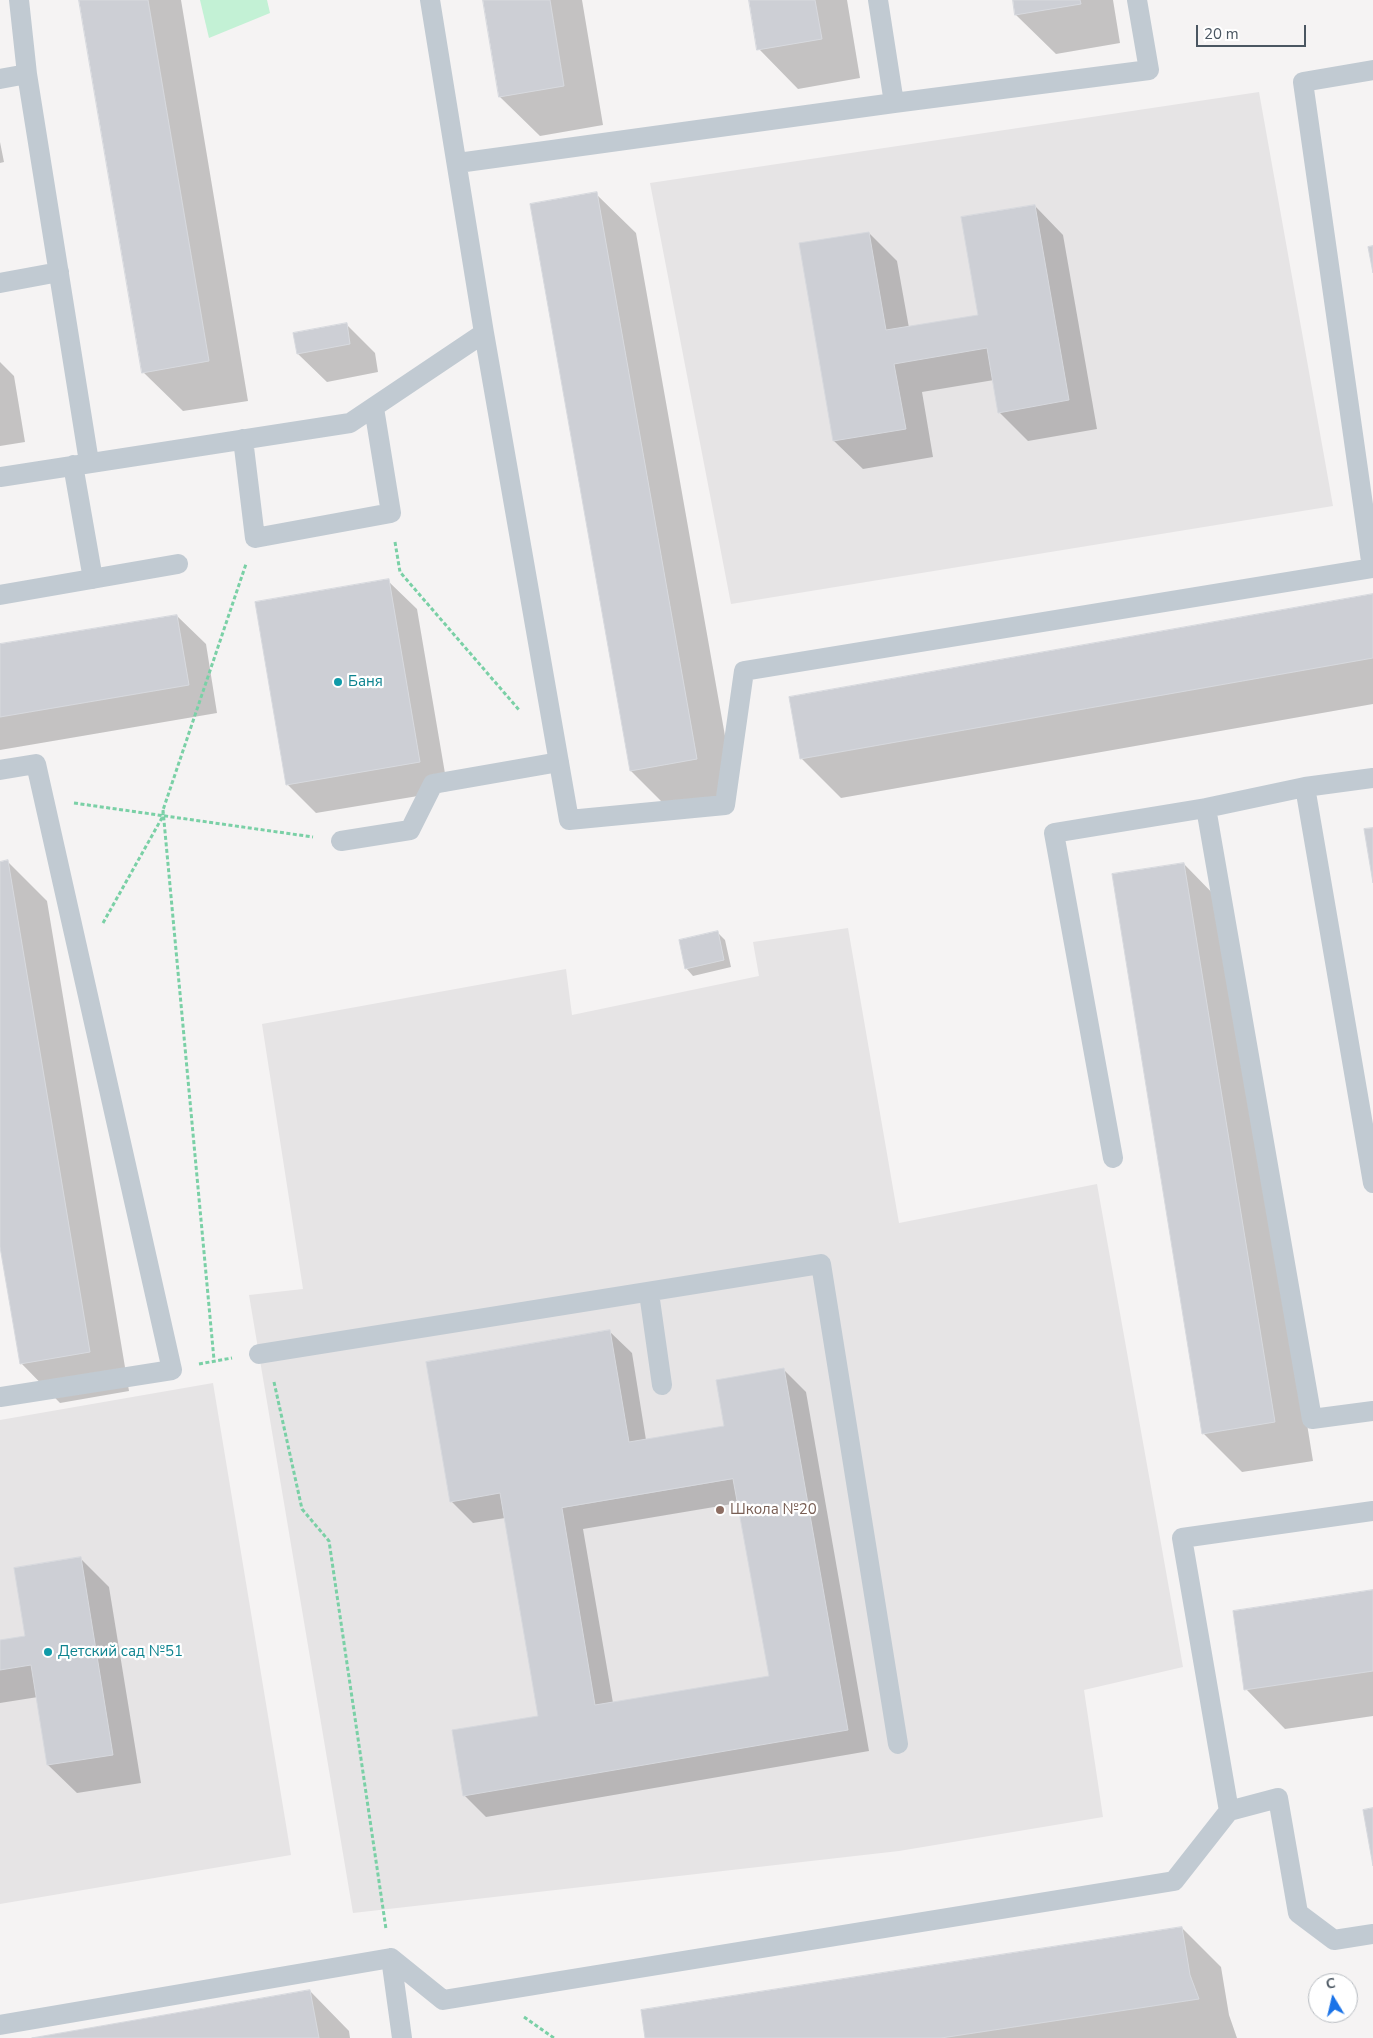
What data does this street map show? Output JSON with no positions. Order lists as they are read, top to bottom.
{
  "places": ["Баня", "Школа №20", "Детский сад №51"],
  "scale_bar": "20 m",
  "north": "top"
}
